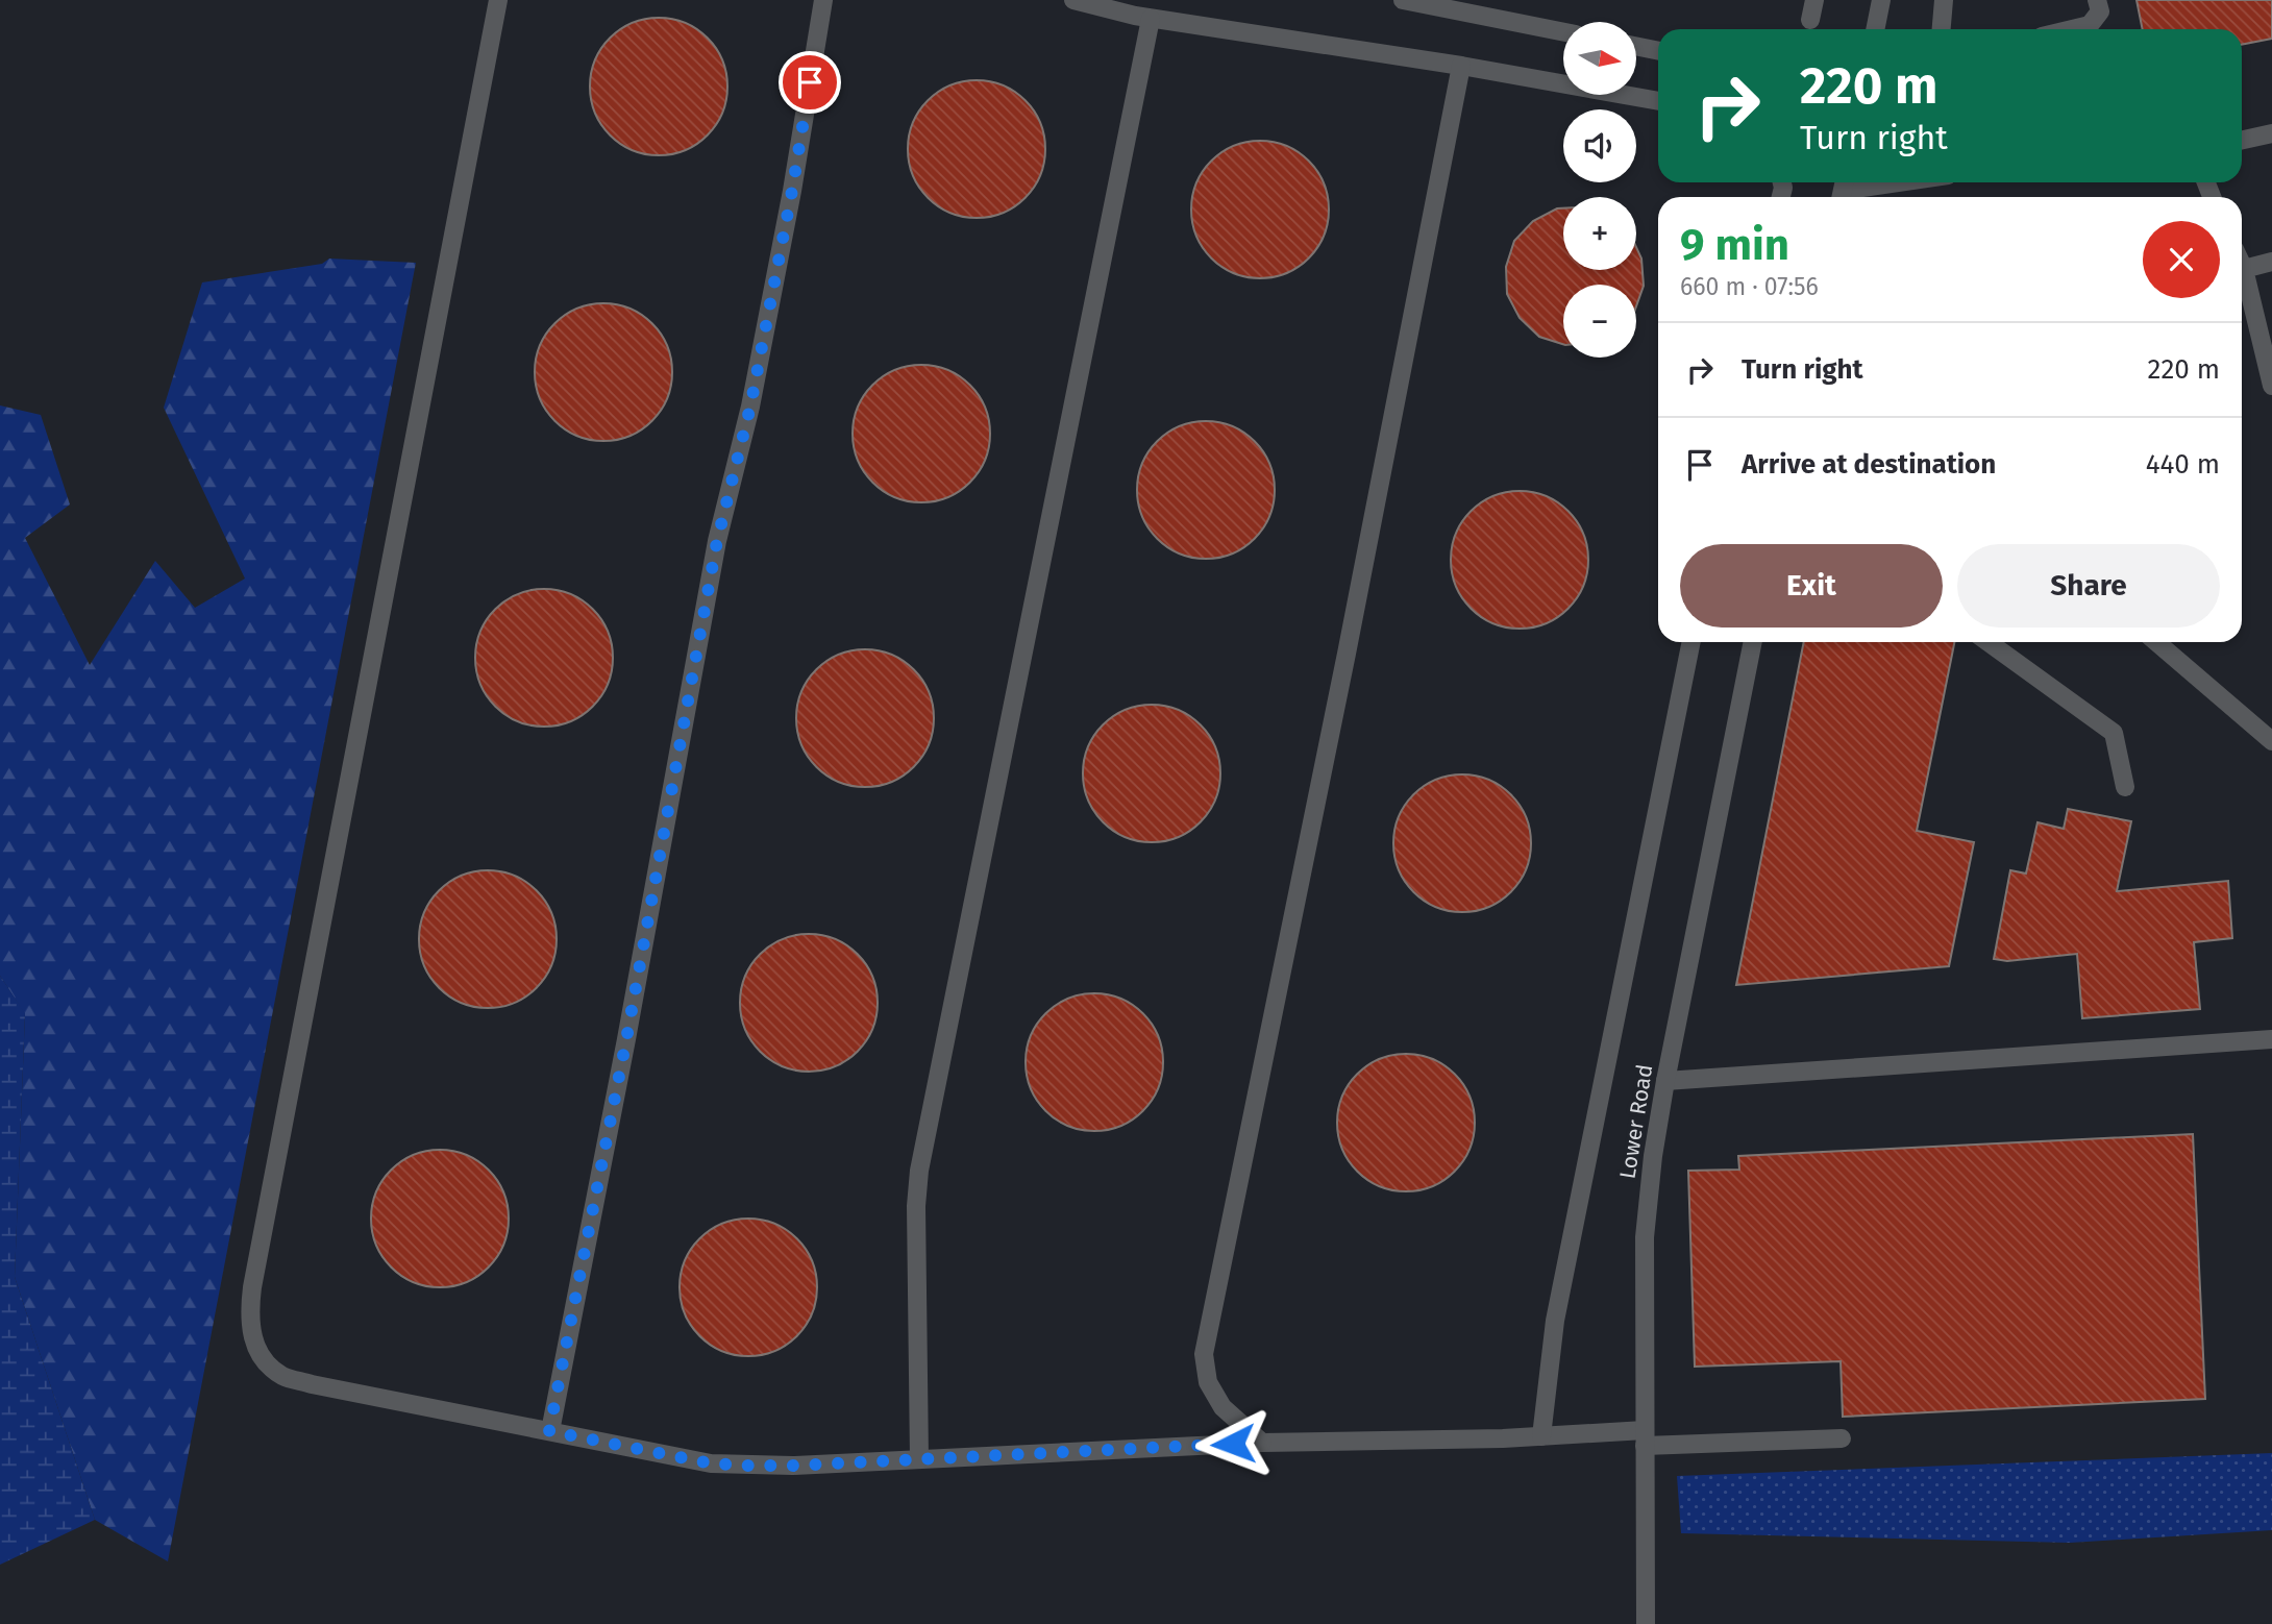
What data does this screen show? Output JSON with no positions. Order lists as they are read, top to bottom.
{
  "streets": {
    "street": ["Lower Road"]
  },
  "north": "right",
  "page": {
    "map_buttons": ["+", "−"],
    "turn": ["220 m", "Turn right"],
    "heading": ["9 min", "660 m · 07:56"],
    "list": [
      {
        "name": "Turn right",
        "value": "220 m"
      },
      {
        "name": "Arrive at destination",
        "value": "440 m"
      }
    ],
    "buttons": ["Exit", "Share"]
  }
}
